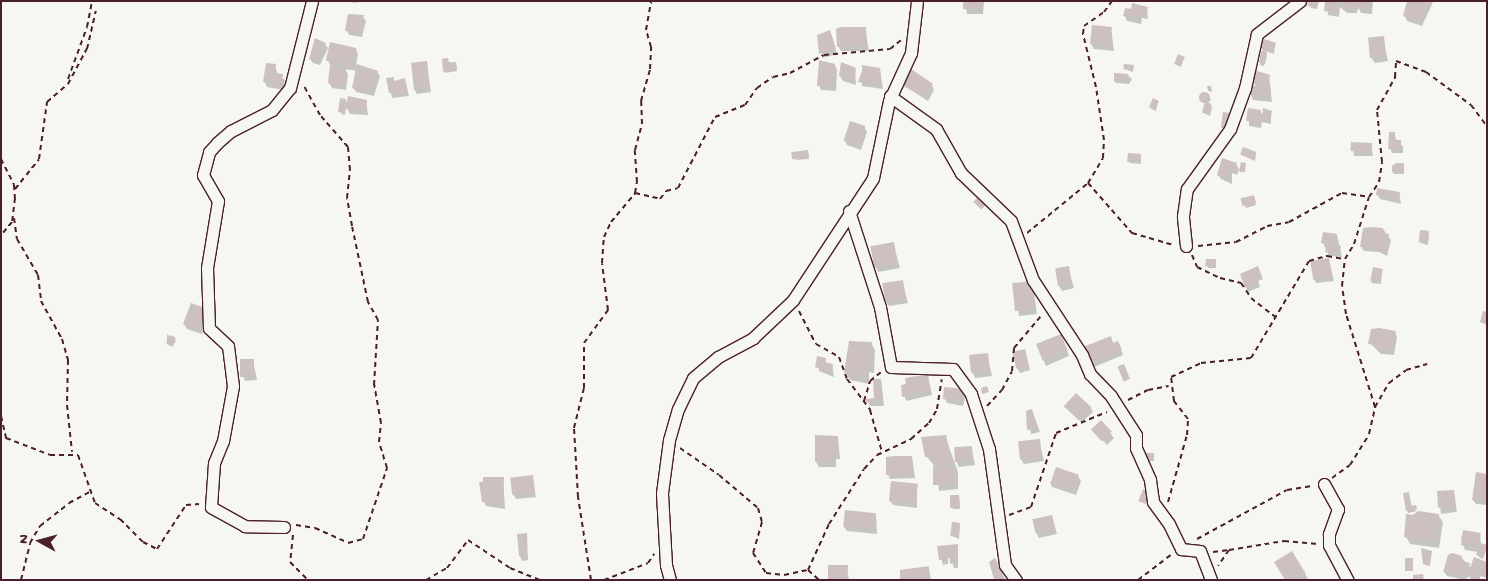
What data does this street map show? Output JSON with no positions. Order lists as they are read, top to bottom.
{
  "north": "left"
}
